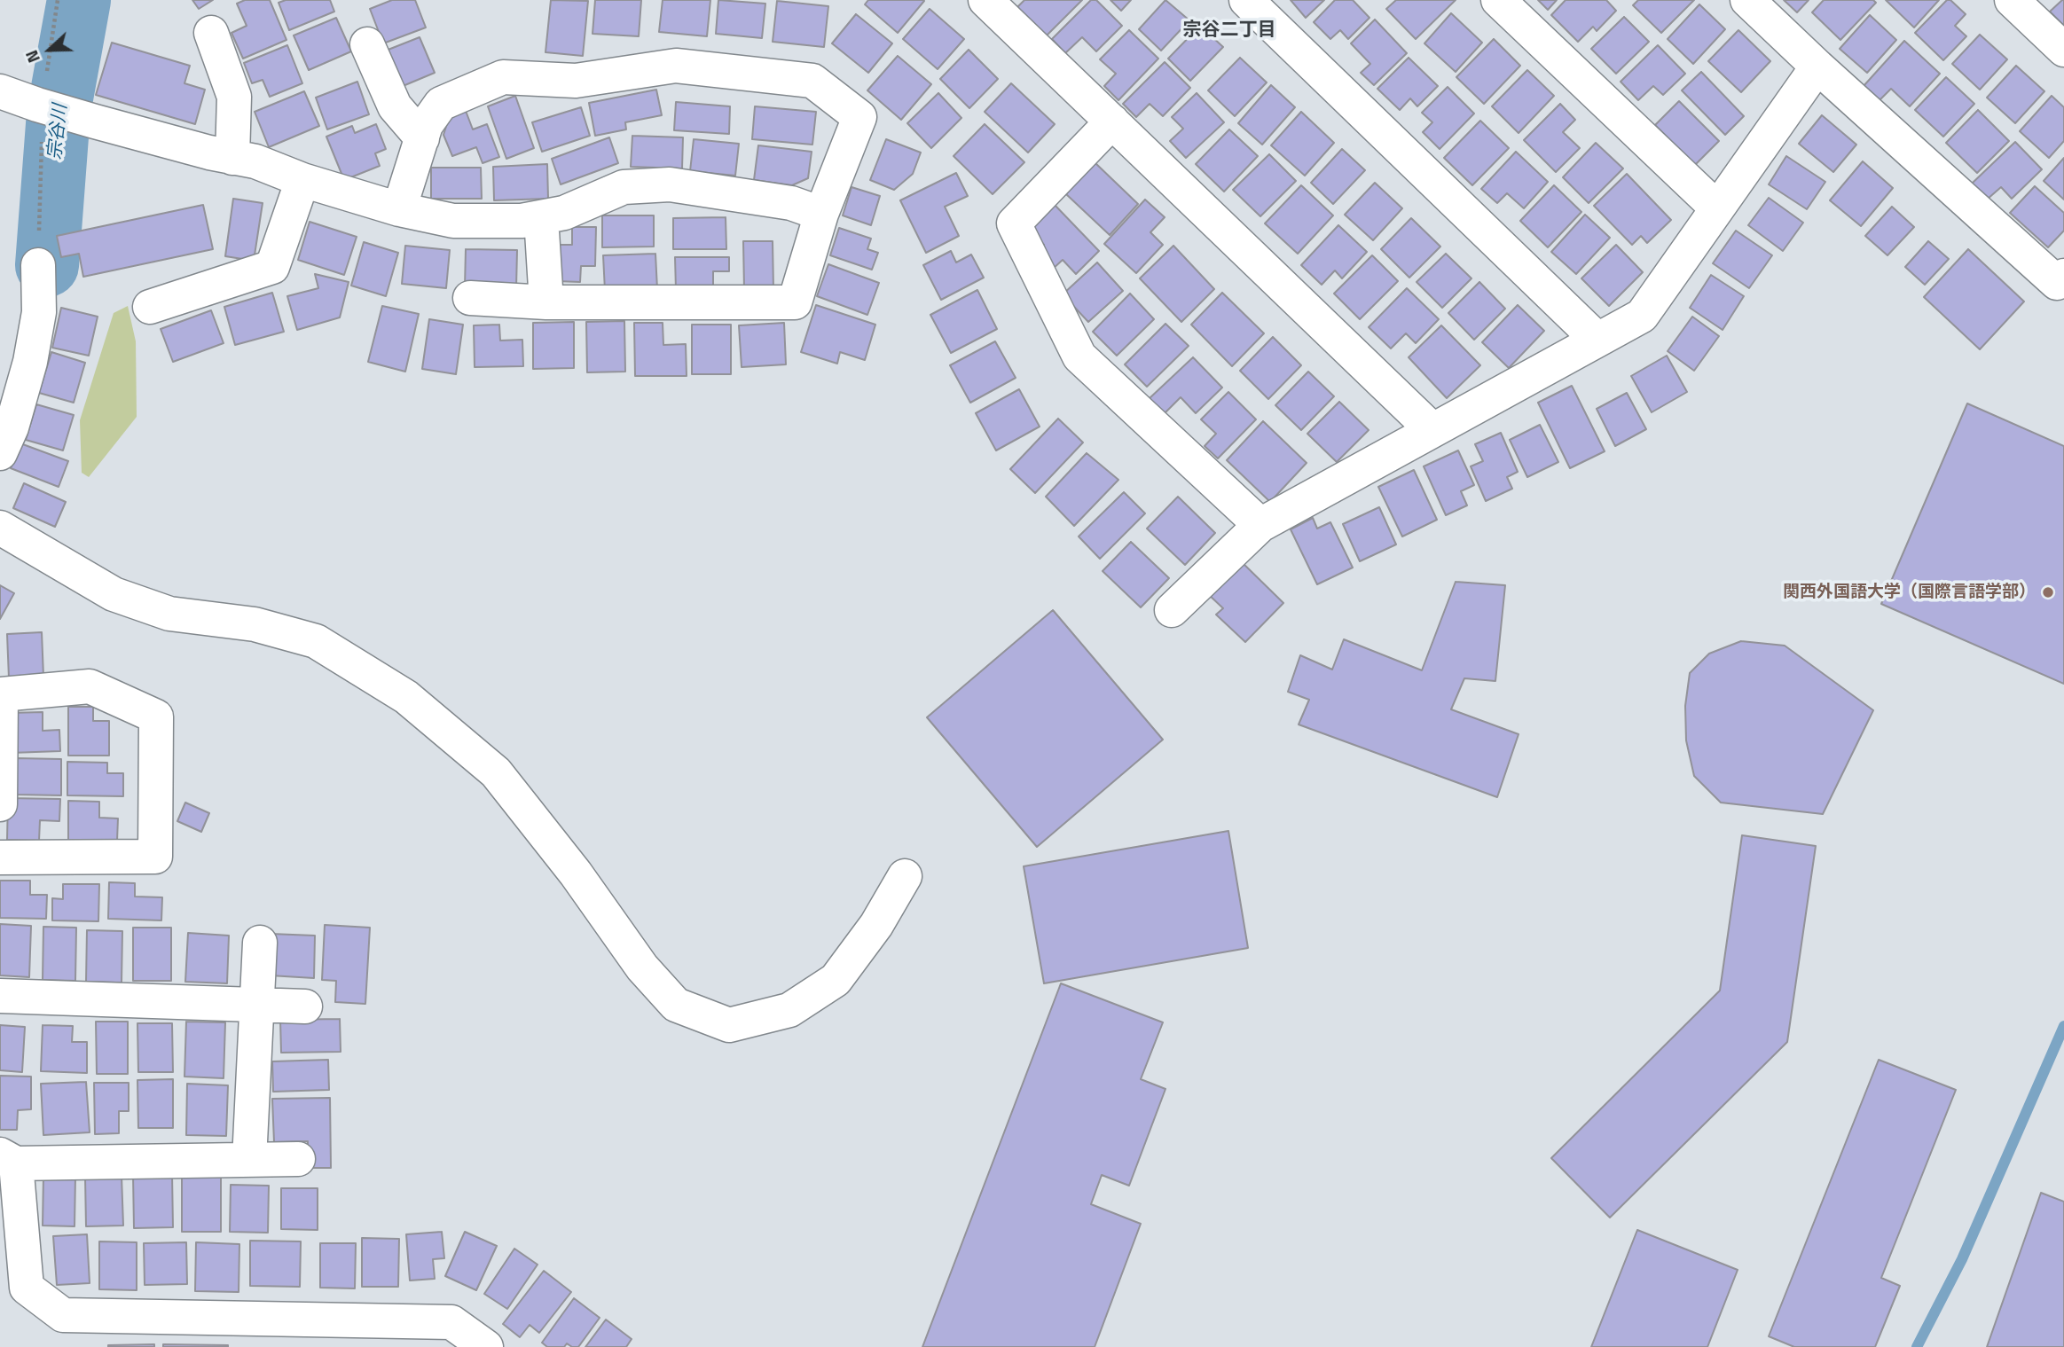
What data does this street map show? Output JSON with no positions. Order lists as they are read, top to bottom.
{
  "districts": ["宗谷二丁目"],
  "water": ["宗谷川"],
  "places": ["関西外国語大学（国際言語学部）"],
  "north": "left"
}
